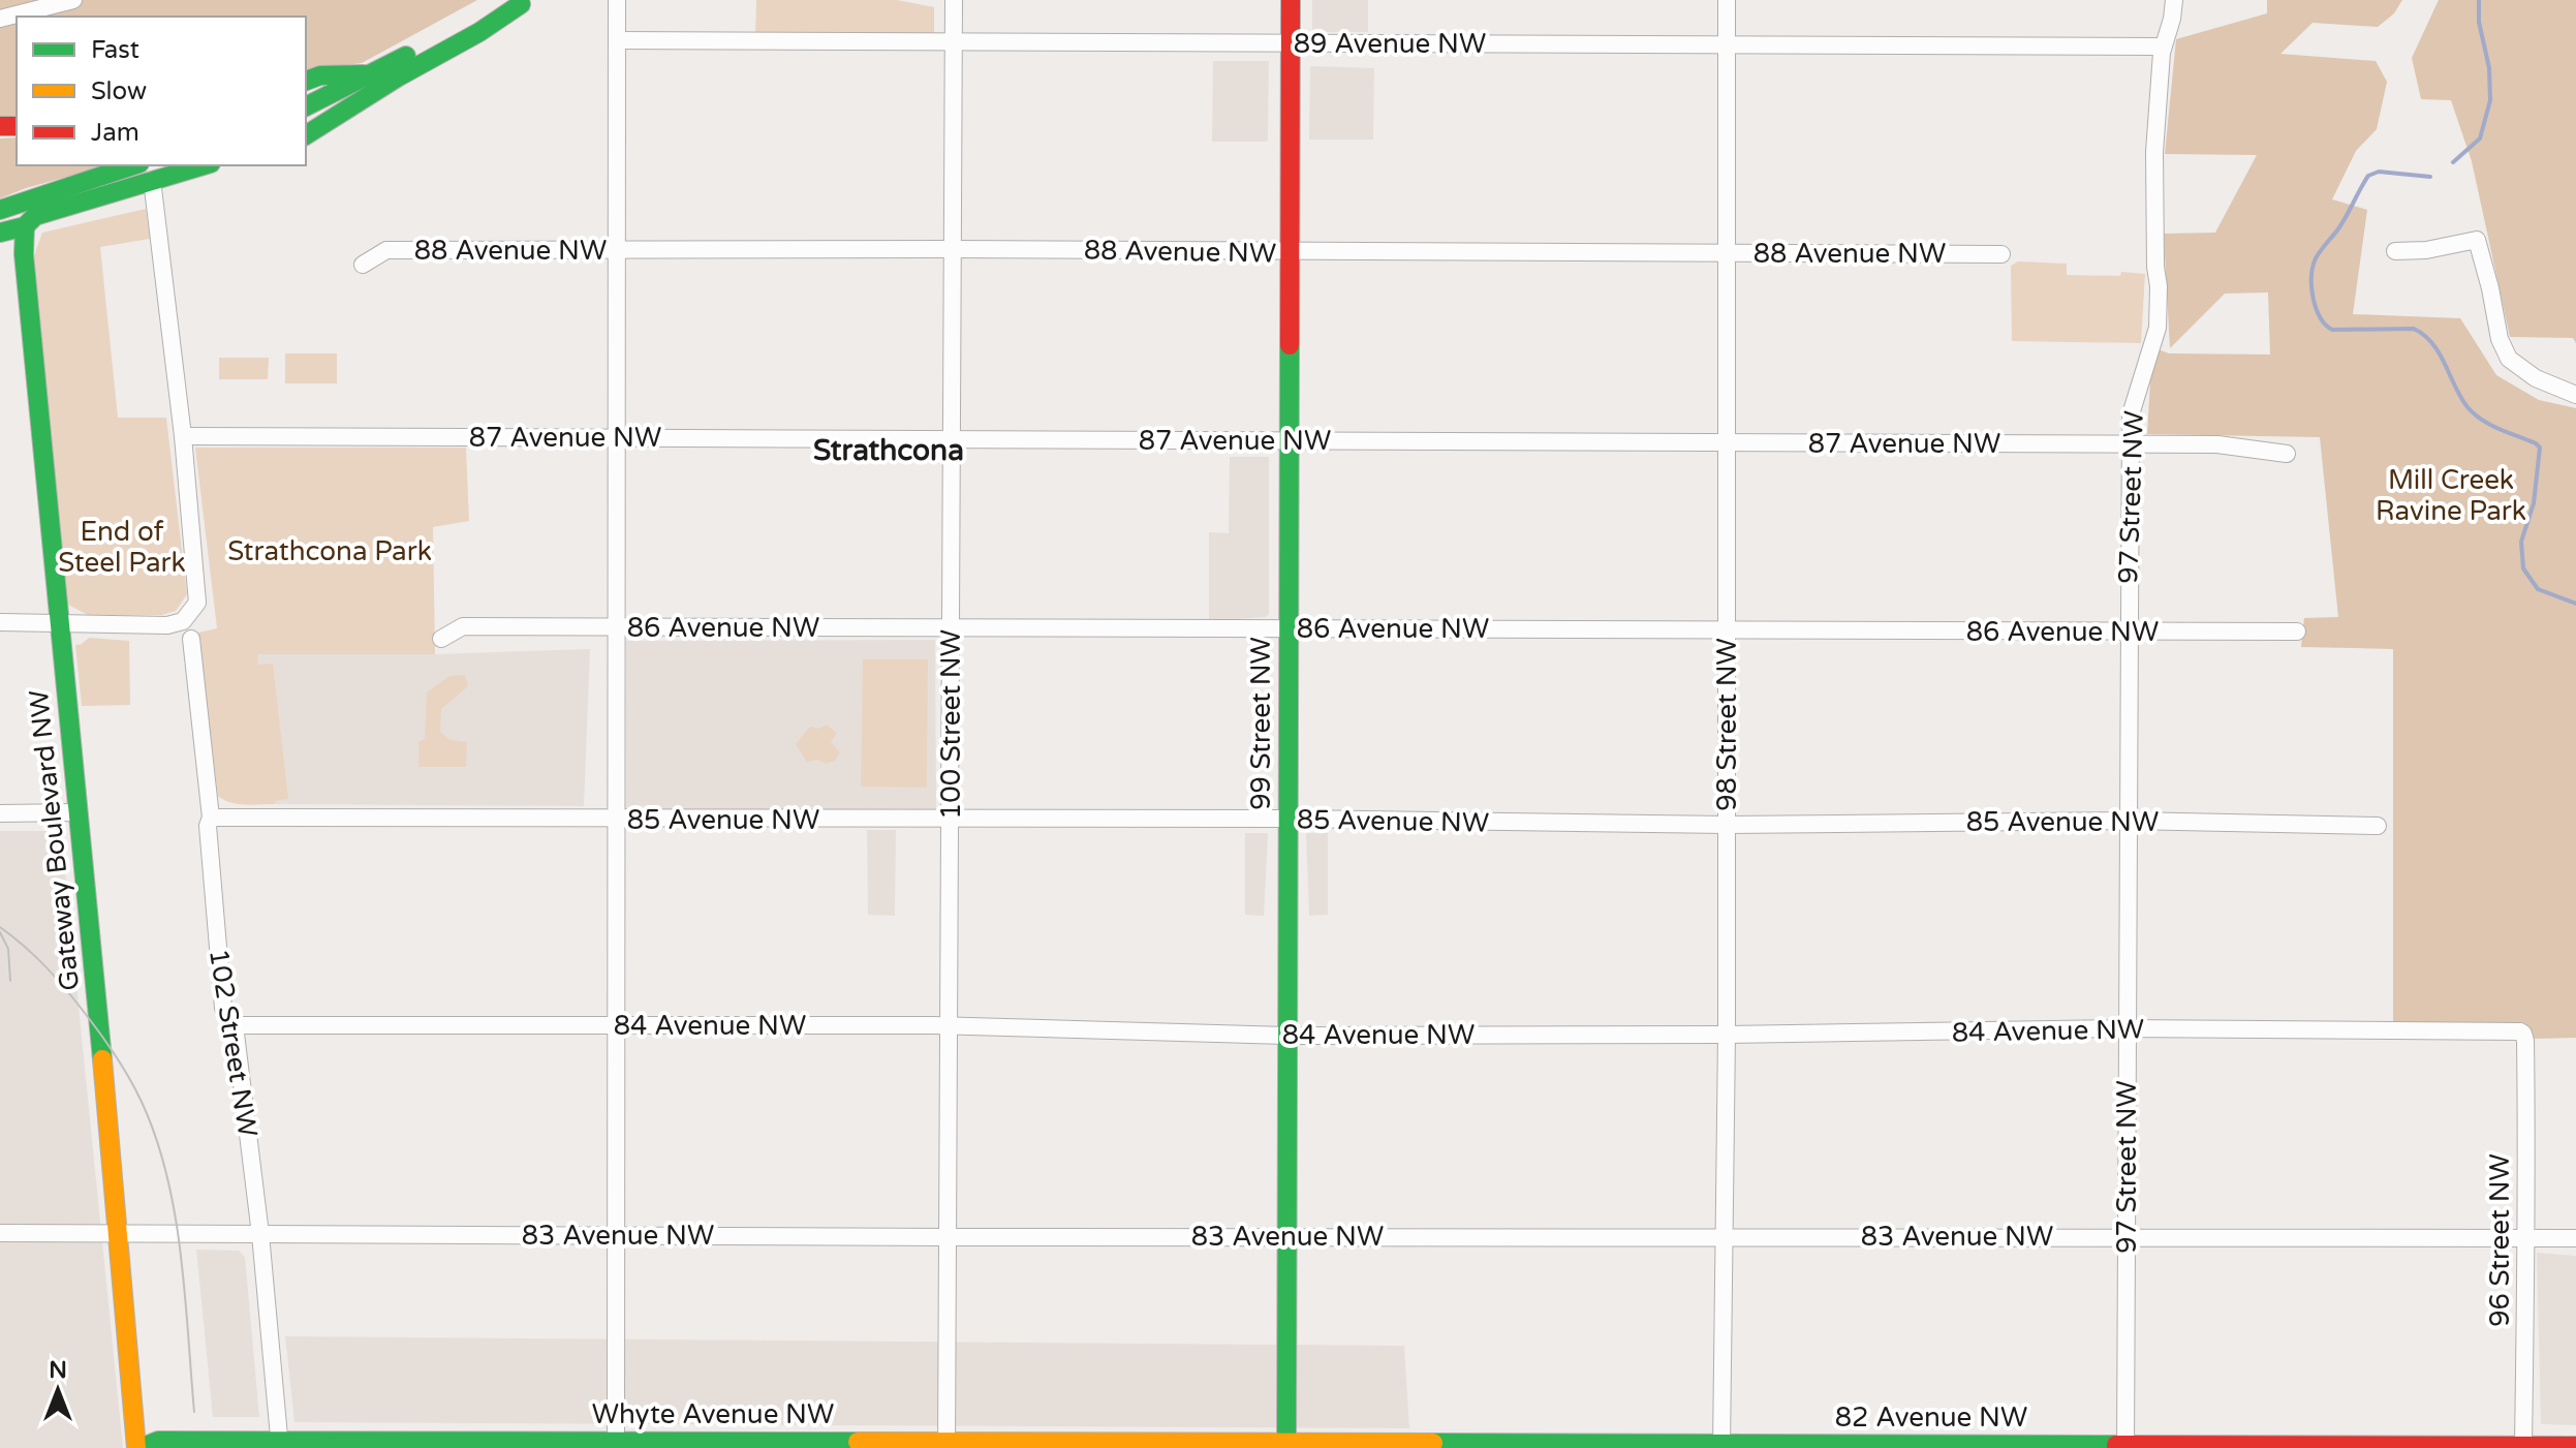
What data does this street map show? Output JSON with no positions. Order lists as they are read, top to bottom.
{
  "streets": {
    "main road": [
      "99 Street NW",
      "Gateway Boulevard NW",
      "Whyte Avenue NW",
      "82 Avenue NW"
    ],
    "street": [
      "89 Avenue NW",
      "88 Avenue NW",
      "87 Avenue NW",
      "97 Street NW",
      "86 Avenue NW",
      "100 Street NW",
      "98 Street NW",
      "85 Avenue NW",
      "84 Avenue NW",
      "102 Street NW",
      "83 Avenue NW",
      "96 Street NW"
    ]
  },
  "crossings": [
    ["89 Avenue NW", "97 Street NW"],
    ["89 Avenue NW", "99 Street NW"],
    ["89 Avenue NW", "100 Street NW"],
    ["89 Avenue NW", "98 Street NW"],
    ["88 Avenue NW", "99 Street NW"],
    ["88 Avenue NW", "100 Street NW"],
    ["88 Avenue NW", "98 Street NW"],
    ["87 Avenue NW", "97 Street NW"],
    ["87 Avenue NW", "99 Street NW"],
    ["87 Avenue NW", "100 Street NW"],
    ["87 Avenue NW", "98 Street NW"],
    ["97 Street NW", "86 Avenue NW"],
    ["97 Street NW", "85 Avenue NW"],
    ["97 Street NW", "84 Avenue NW"],
    ["97 Street NW", "83 Avenue NW"],
    ["97 Street NW", "82 Avenue NW"],
    ["86 Avenue NW", "99 Street NW"],
    ["86 Avenue NW", "100 Street NW"],
    ["86 Avenue NW", "98 Street NW"],
    ["99 Street NW", "85 Avenue NW"],
    ["99 Street NW", "84 Avenue NW"],
    ["99 Street NW", "83 Avenue NW"],
    ["99 Street NW", "Whyte Avenue NW"],
    ["99 Street NW", "82 Avenue NW"],
    ["100 Street NW", "85 Avenue NW"],
    ["100 Street NW", "84 Avenue NW"],
    ["100 Street NW", "83 Avenue NW"],
    ["100 Street NW", "Whyte Avenue NW"],
    ["98 Street NW", "85 Avenue NW"],
    ["98 Street NW", "84 Avenue NW"],
    ["98 Street NW", "83 Avenue NW"],
    ["98 Street NW", "82 Avenue NW"],
    ["85 Avenue NW", "102 Street NW"],
    ["Gateway Boulevard NW", "83 Avenue NW"],
    ["Gateway Boulevard NW", "Whyte Avenue NW"],
    ["84 Avenue NW", "102 Street NW"],
    ["84 Avenue NW", "96 Street NW"],
    ["102 Street NW", "83 Avenue NW"],
    ["102 Street NW", "Whyte Avenue NW"],
    ["83 Avenue NW", "96 Street NW"],
    ["96 Street NW", "82 Avenue NW"],
    ["Whyte Avenue NW", "82 Avenue NW"]
  ],
  "districts": ["Strathcona"],
  "parks": ["Mill Creek Ravine Park", "End of Steel Park", "Strathcona Park"],
  "legend": ["Fast", "Slow", "Jam"],
  "north": "top"
}
